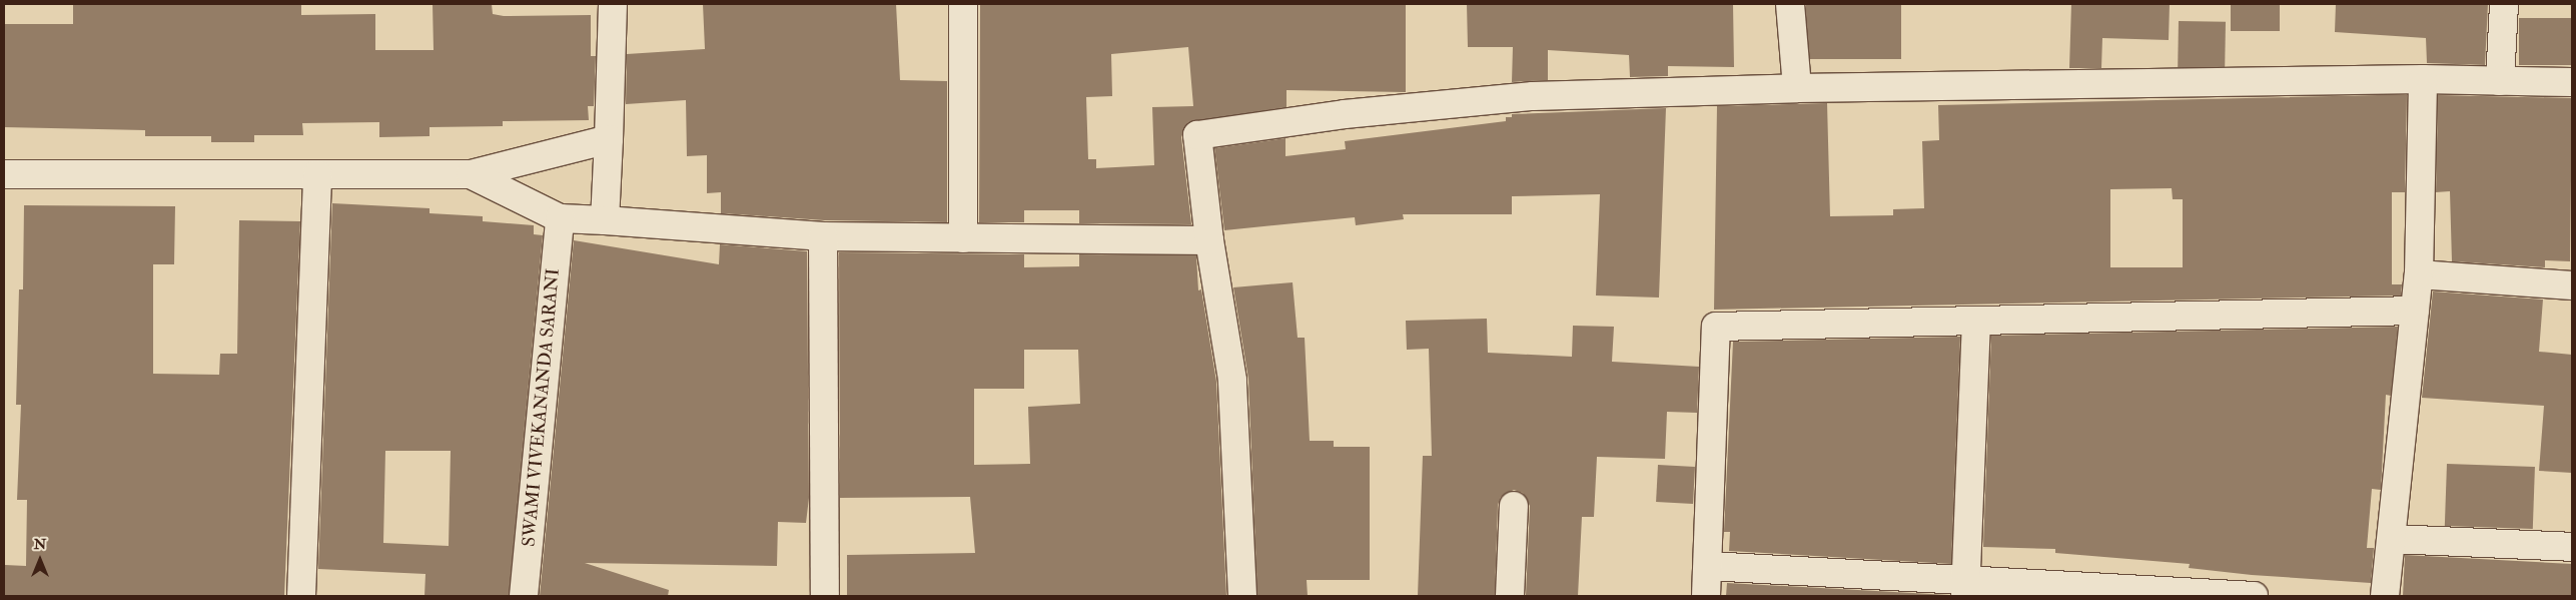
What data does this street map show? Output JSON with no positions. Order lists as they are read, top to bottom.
{
  "streets": {
    "street": ["SWAMI VIVEKANANDA SARANI"]
  },
  "north": "top"
}
